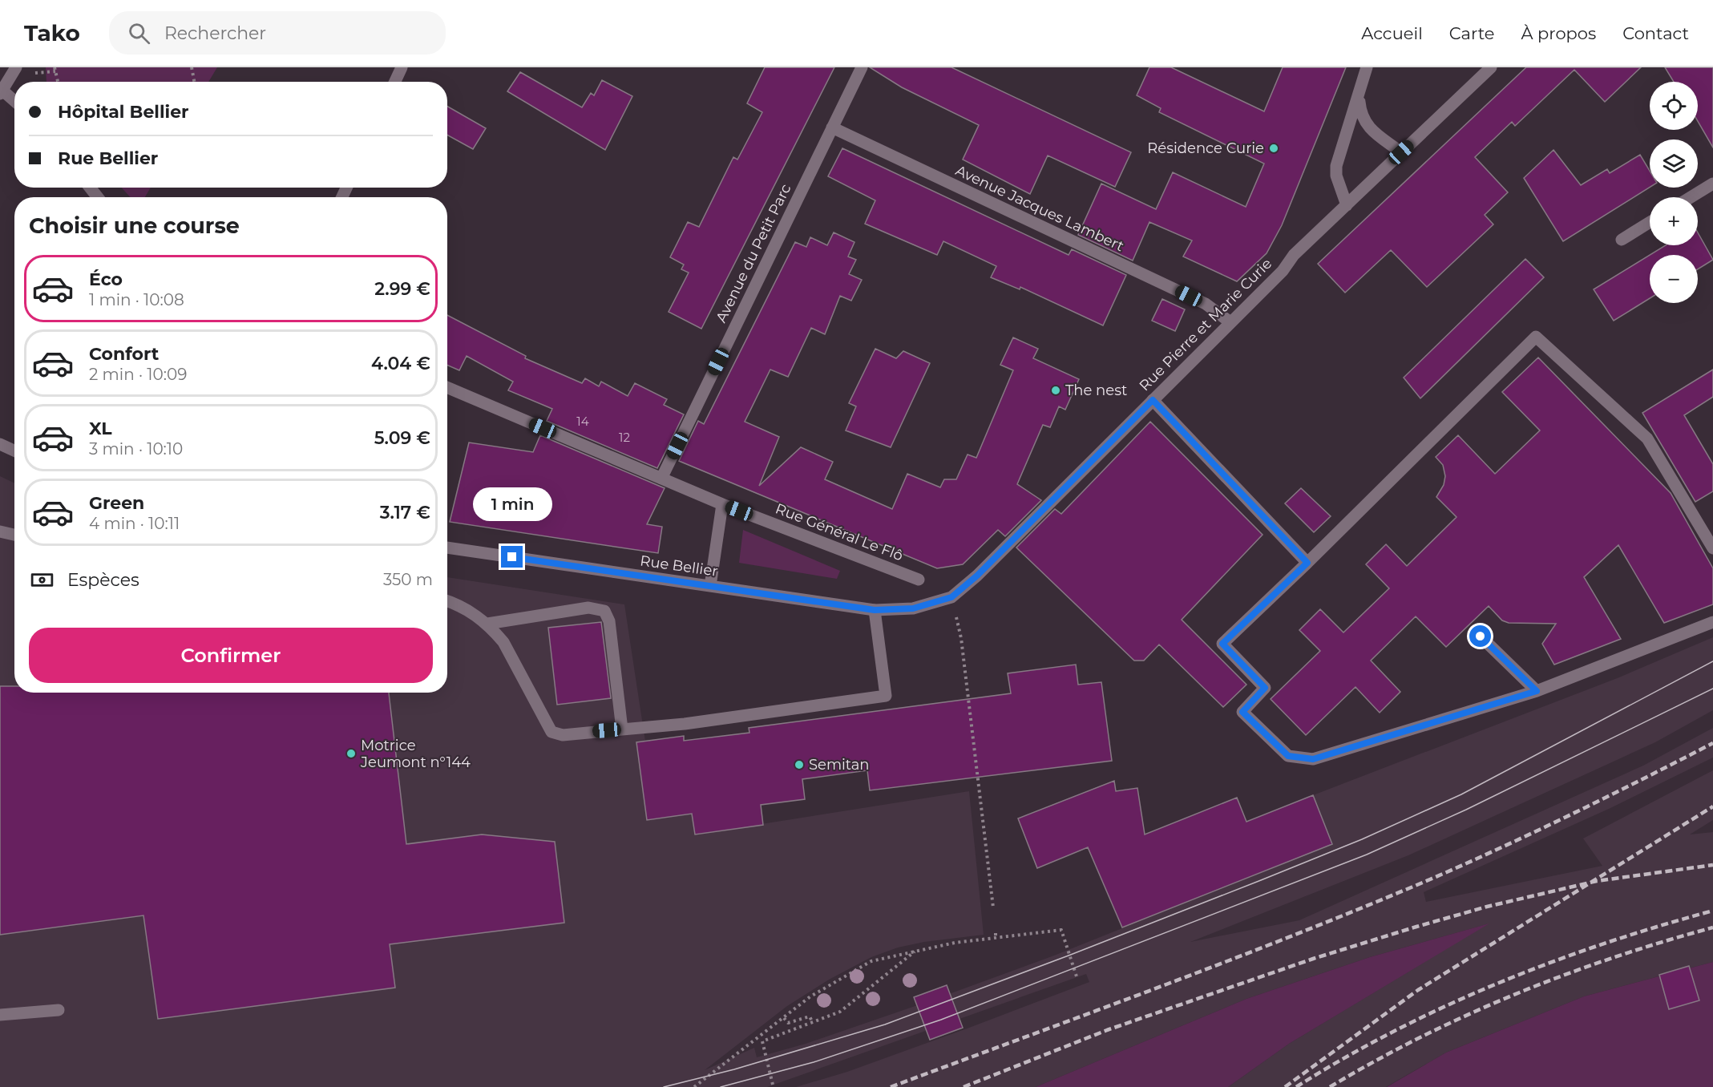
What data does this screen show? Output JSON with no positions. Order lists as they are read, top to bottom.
{
  "streets": {
    "street": [
      "Avenue Jacques Lambert",
      "Avenue du Petit Parc",
      "Rue Pierre et Marie Curie",
      "Rue Général Le Flô",
      "Rue Bellier"
    ]
  },
  "crossings": [
    ["Avenue Jacques Lambert", "Avenue du Petit Parc"],
    ["Avenue Jacques Lambert", "Rue Pierre et Marie Curie"],
    ["Avenue du Petit Parc", "Rue Général Le Flô"],
    ["Rue Pierre et Marie Curie", "Rue Bellier"]
  ],
  "places": [
    "Résidence Curie",
    "The nest",
    "Motrice Jeumont n°144",
    "Semitan"
  ],
  "house_numbers": ["14", "12"],
  "page": {
    "header": "Tako",
    "search": "Rechercher",
    "nav": [
      "Accueil",
      "Carte",
      "À propos",
      "Contact"
    ],
    "map_buttons": ["+", "−"],
    "banner": ["Hôpital Bellier", "Rue Bellier"],
    "heading": "Choisir une course",
    "list": [
      {
        "name": "Éco",
        "note": "1 min · 10:08",
        "value": "2.99 €"
      },
      {
        "name": "Confort",
        "note": "2 min · 10:09",
        "value": "4.04 €"
      },
      {
        "name": "XL",
        "note": "3 min · 10:10",
        "value": "5.09 €"
      },
      {
        "name": "Green",
        "note": "4 min · 10:11",
        "value": "3.17 €"
      }
    ],
    "bubble": "1 min",
    "pay": ["Espèces", "350 m"],
    "buttons": "Confirmer"
  }
}
